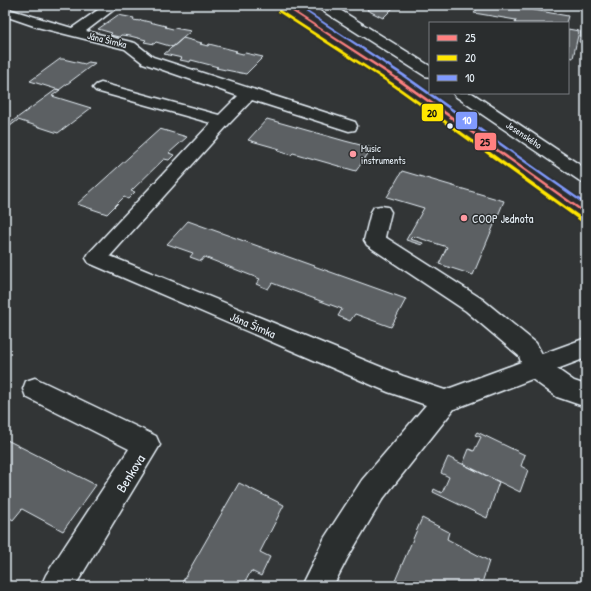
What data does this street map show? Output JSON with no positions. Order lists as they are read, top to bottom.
{
  "streets": {
    "street": ["Jána Šimka", "Jesenského", "Benkova"]
  },
  "places": ["Music instruments", "COOP Jednota"],
  "lines": ["transit line 25", "transit line 10", "transit line 20"],
  "legend": ["25", "20", "10"]
}
